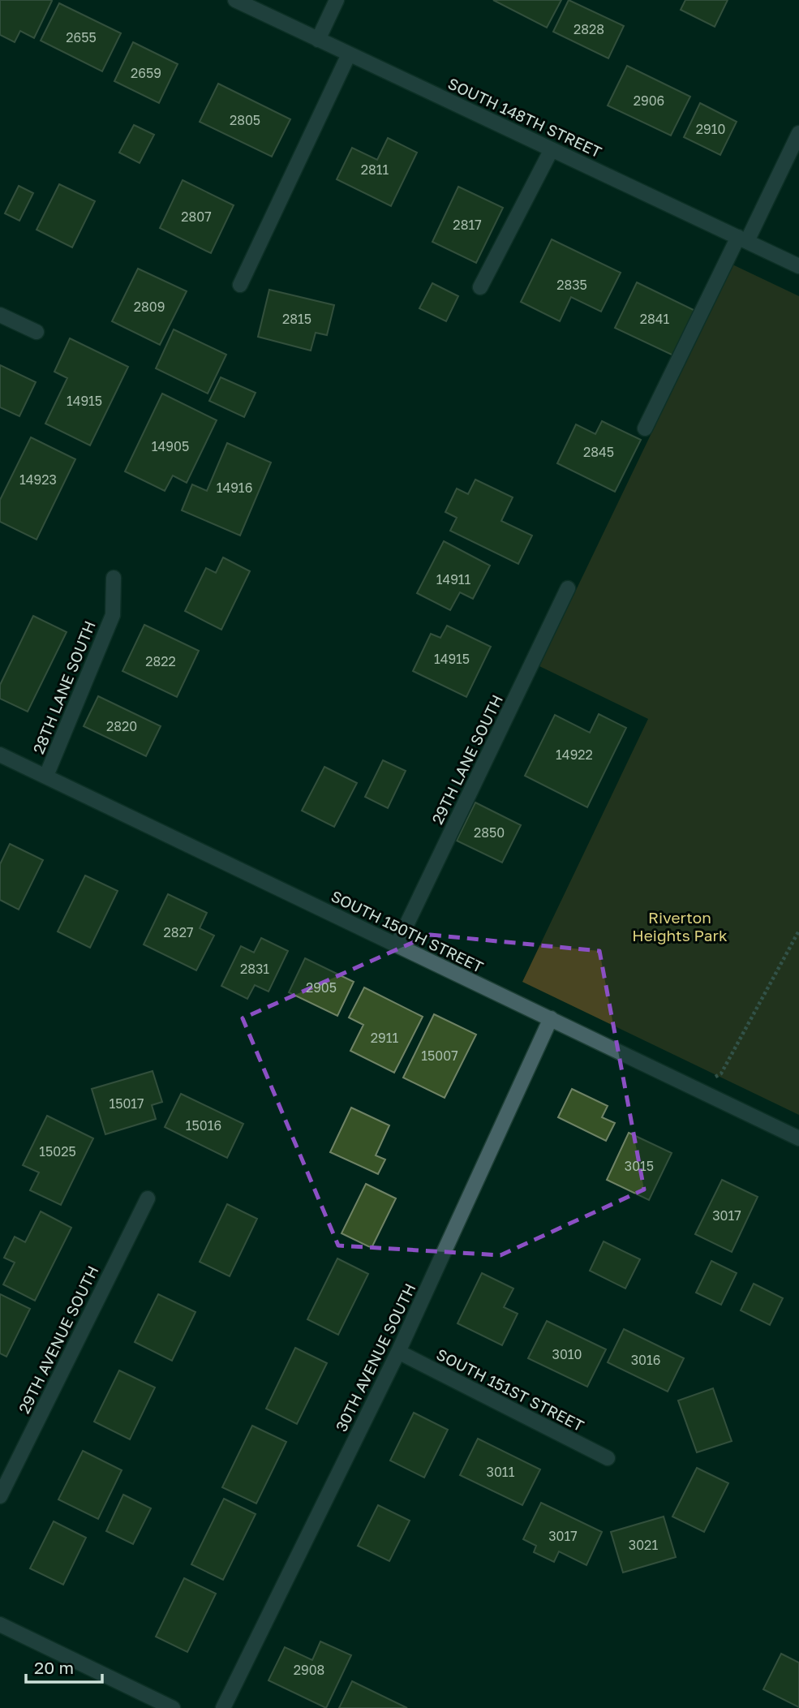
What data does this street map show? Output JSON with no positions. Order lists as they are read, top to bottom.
{
  "streets": {
    "street": [
      "SOUTH 148TH STREET",
      "28TH LANE SOUTH",
      "29TH LANE SOUTH",
      "SOUTH 150TH STREET",
      "29TH AVENUE SOUTH",
      "30TH AVENUE SOUTH",
      "SOUTH 151ST STREET"
    ]
  },
  "crossings": [
    ["28TH LANE SOUTH", "SOUTH 150TH STREET"],
    ["29TH LANE SOUTH", "SOUTH 150TH STREET"],
    ["SOUTH 150TH STREET", "30TH AVENUE SOUTH"],
    ["30TH AVENUE SOUTH", "SOUTH 151ST STREET"]
  ],
  "parks": ["Riverton Heights Park"],
  "house_numbers": [
    "2828",
    "2655",
    "2659",
    "2906",
    "2805",
    "2910",
    "2811",
    "2807",
    "2817",
    "2835",
    "2809",
    "2815",
    "2841",
    "14915",
    "14905",
    "2845",
    "14923",
    "14916",
    "14911",
    "14915",
    "2822",
    "2820",
    "14922",
    "2850",
    "2827",
    "2831",
    "2905",
    "2911",
    "15007",
    "15017",
    "15016",
    "15025",
    "3015",
    "3017",
    "3010",
    "3016",
    "3011",
    "3017",
    "3021",
    "2908"
  ],
  "scale_bar": "20 m"
}
